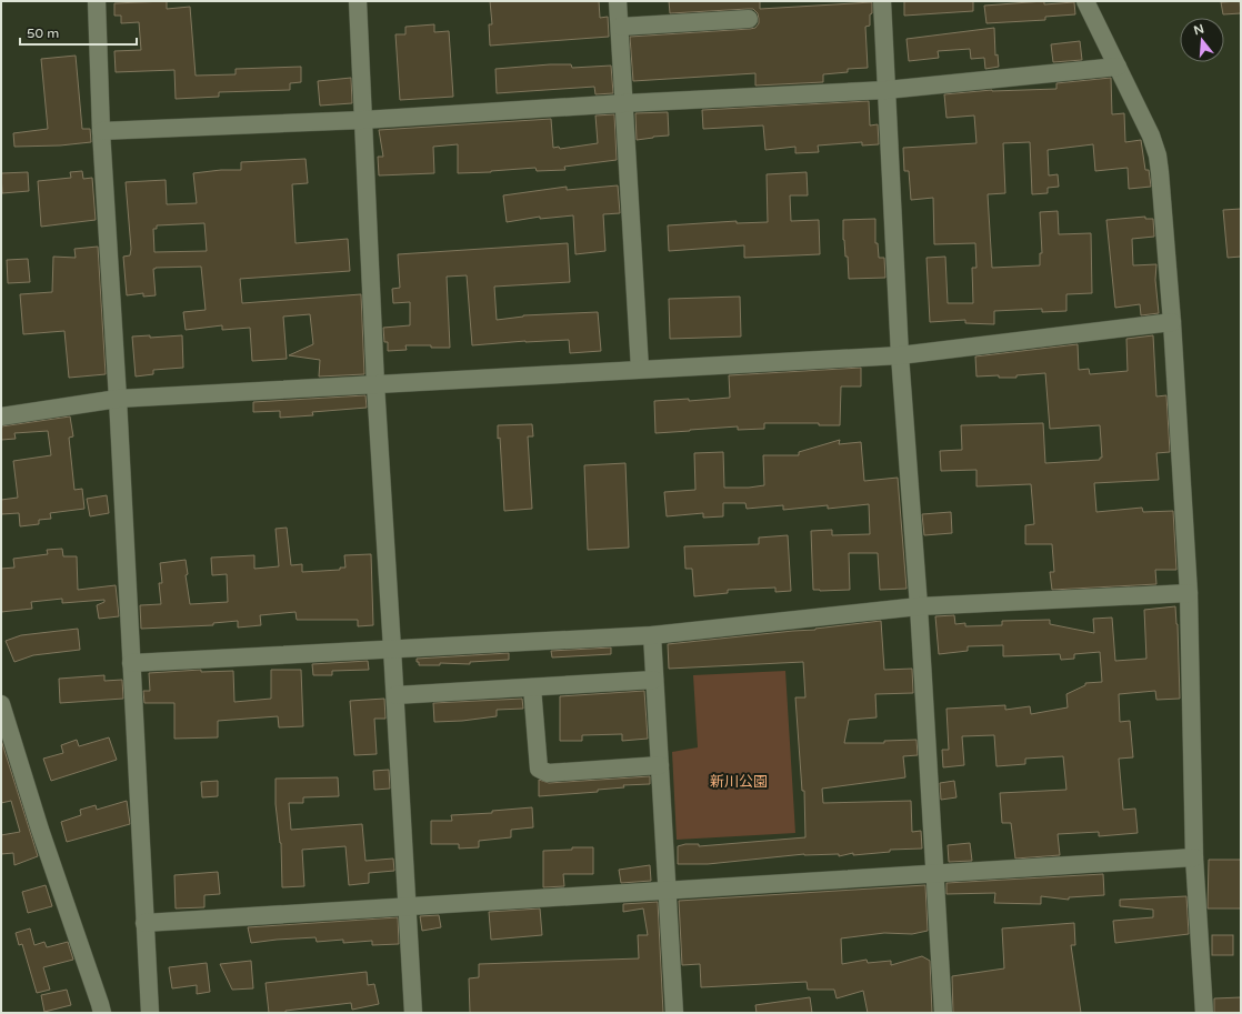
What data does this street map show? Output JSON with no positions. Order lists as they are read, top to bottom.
{
  "parks": ["新川公園"],
  "scale_bar": "50 m",
  "north": "top"
}
